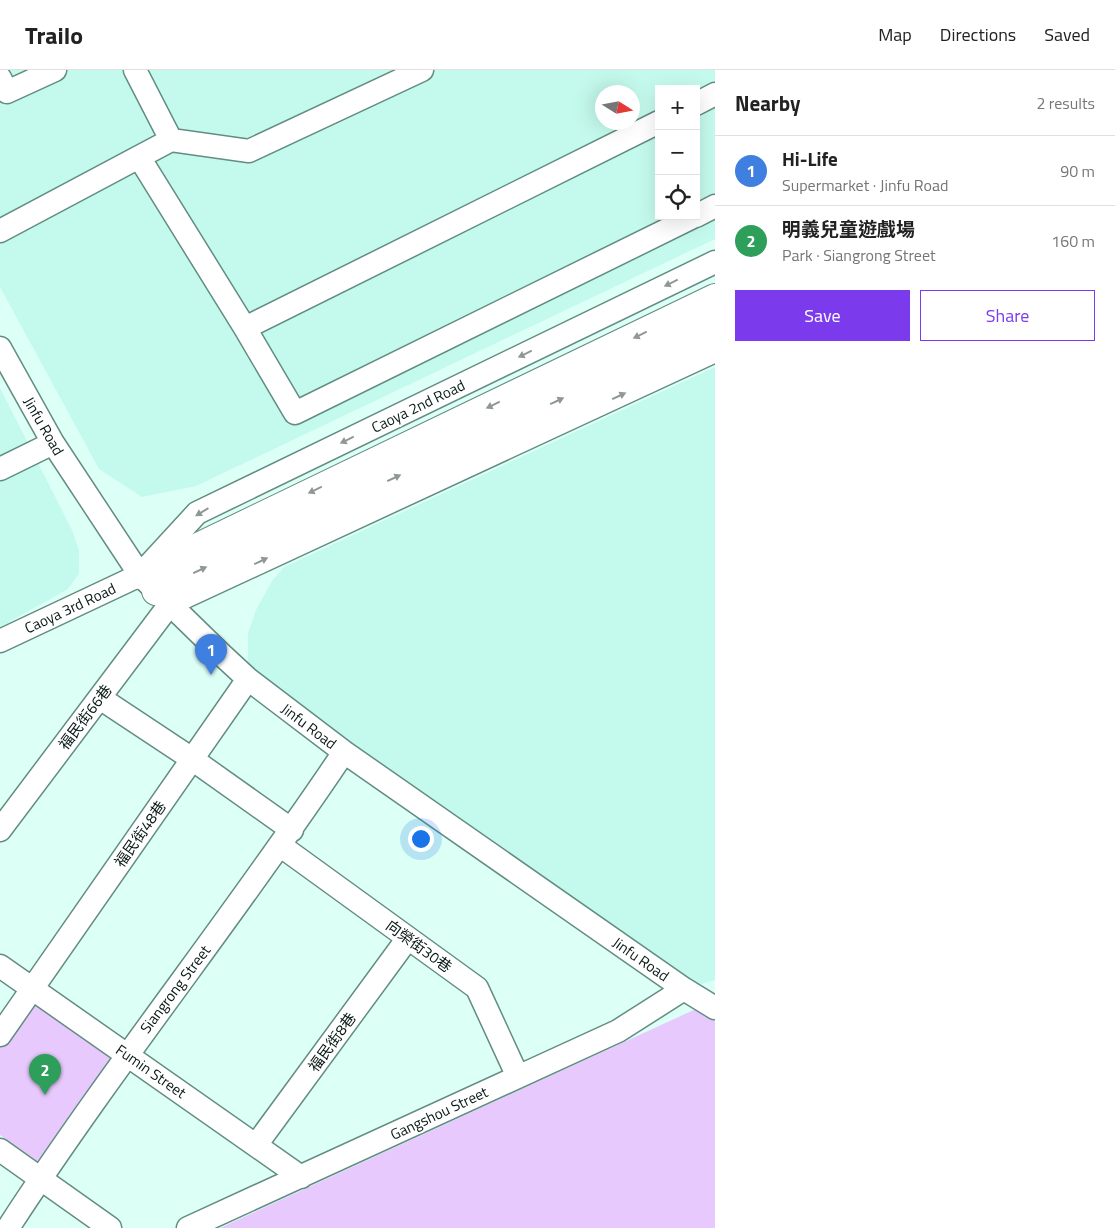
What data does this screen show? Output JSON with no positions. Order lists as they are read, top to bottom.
{
  "streets": {
    "street": [
      "Caoya 2nd Road",
      "Jinfu Road",
      "Caoya 3rd Road",
      "福民街66巷",
      "福民街48巷",
      "向榮街30巷",
      "Siangrong Street",
      "福民街8巷",
      "Fumin Street",
      "Gangshou Street"
    ]
  },
  "crossings": [
    ["Caoya 2nd Road", "Jinfu Road"],
    ["Caoya 2nd Road", "Caoya 3rd Road"],
    ["Caoya 2nd Road", "福民街66巷"],
    ["Jinfu Road", "Caoya 3rd Road"],
    ["Jinfu Road", "福民街66巷"],
    ["Jinfu Road", "福民街48巷"],
    ["Jinfu Road", "Siangrong Street"],
    ["Jinfu Road", "Gangshou Street"],
    ["Caoya 3rd Road", "福民街66巷"],
    ["福民街66巷", "向榮街30巷"],
    ["福民街48巷", "向榮街30巷"],
    ["福民街48巷", "Fumin Street"],
    ["向榮街30巷", "Siangrong Street"],
    ["向榮街30巷", "福民街8巷"],
    ["向榮街30巷", "Gangshou Street"],
    ["Siangrong Street", "Fumin Street"],
    ["福民街8巷", "Fumin Street"],
    ["Fumin Street", "Gangshou Street"]
  ],
  "north": "right",
  "page": {
    "header": "Trailo",
    "nav": ["Map", "Directions", "Saved"],
    "heading": ["Nearby", "2 results"],
    "map_buttons": ["+", "−"],
    "list": [
      {
        "mark": "1",
        "name": "Hi-Life",
        "note": "Supermarket · Jinfu Road",
        "value": "90 m"
      },
      {
        "mark": "2",
        "name": "明義兒童遊戲場",
        "note": "Park · Siangrong Street",
        "value": "160 m"
      }
    ],
    "buttons": ["Save", "Share"],
    "pins": ["1", "2"]
  }
}
